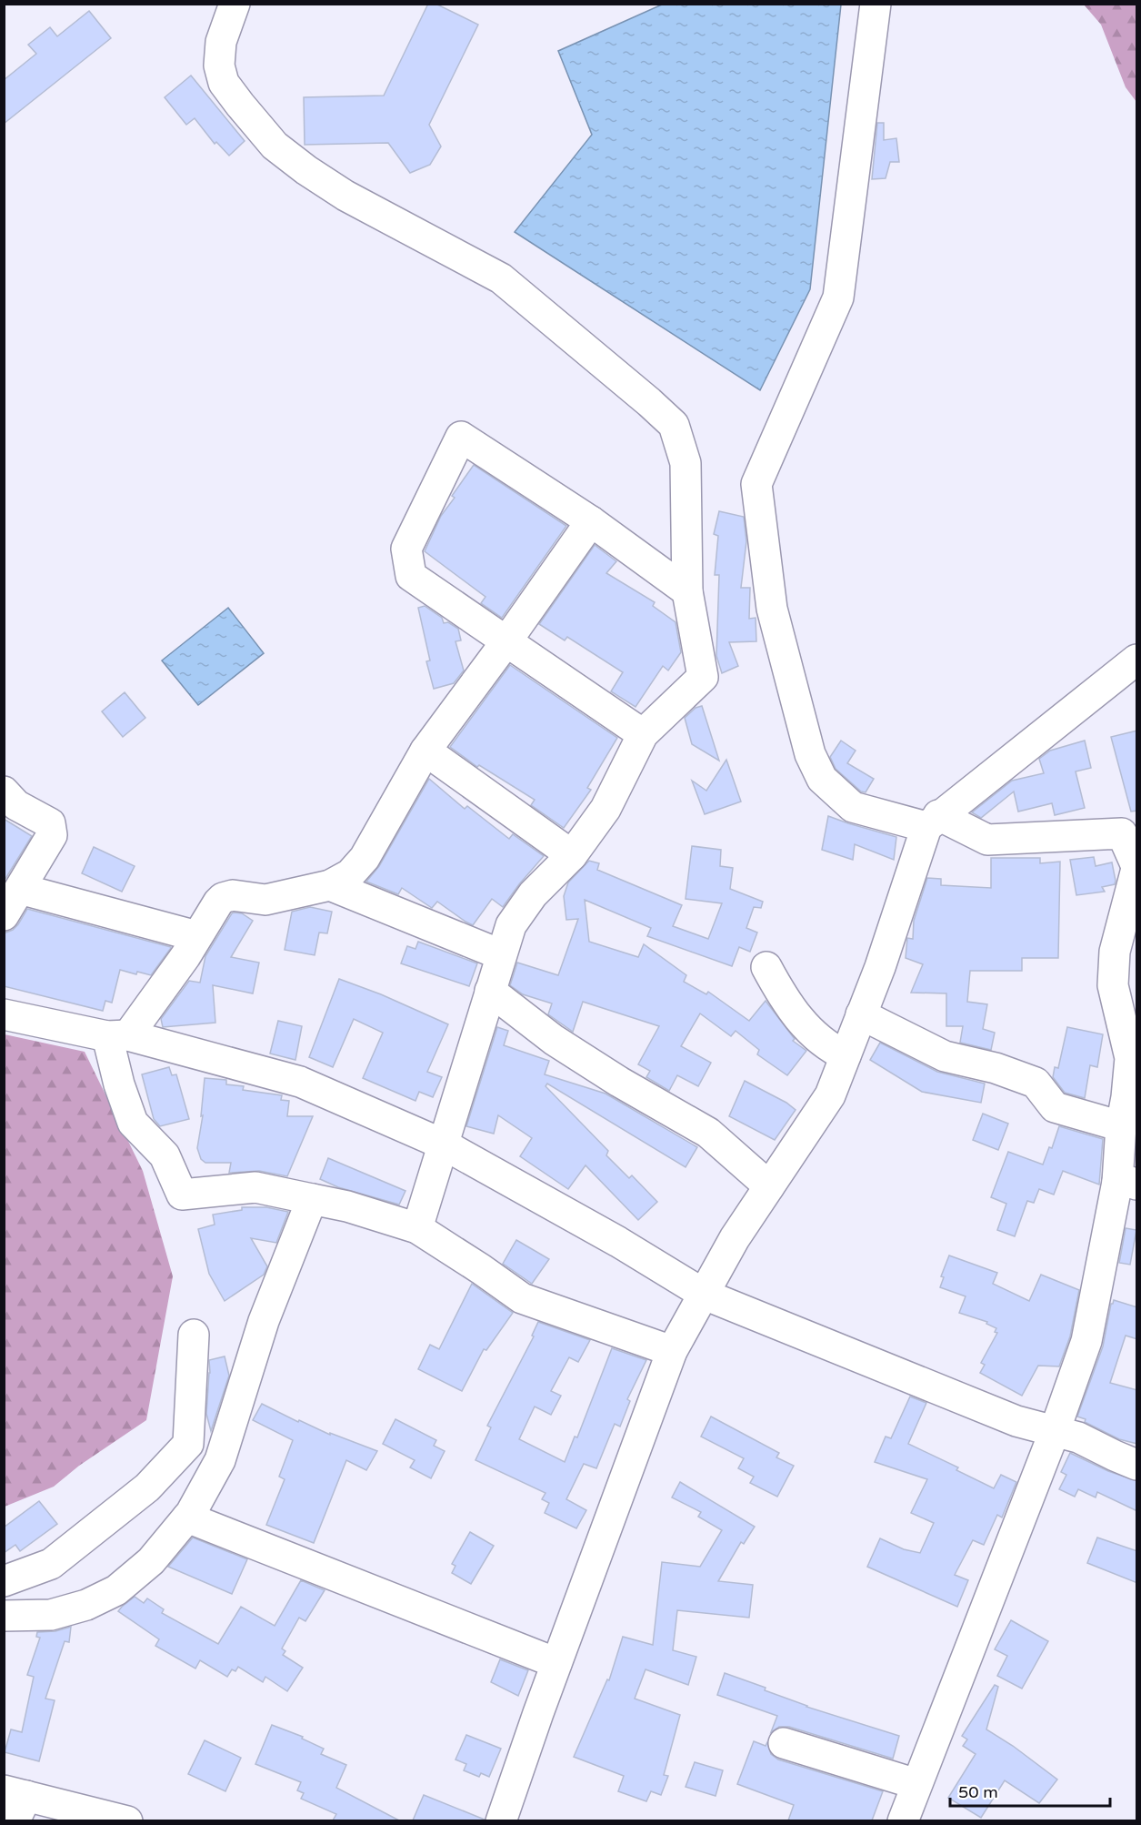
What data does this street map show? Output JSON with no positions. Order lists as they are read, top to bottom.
{
  "scale_bar": "50 m"
}
